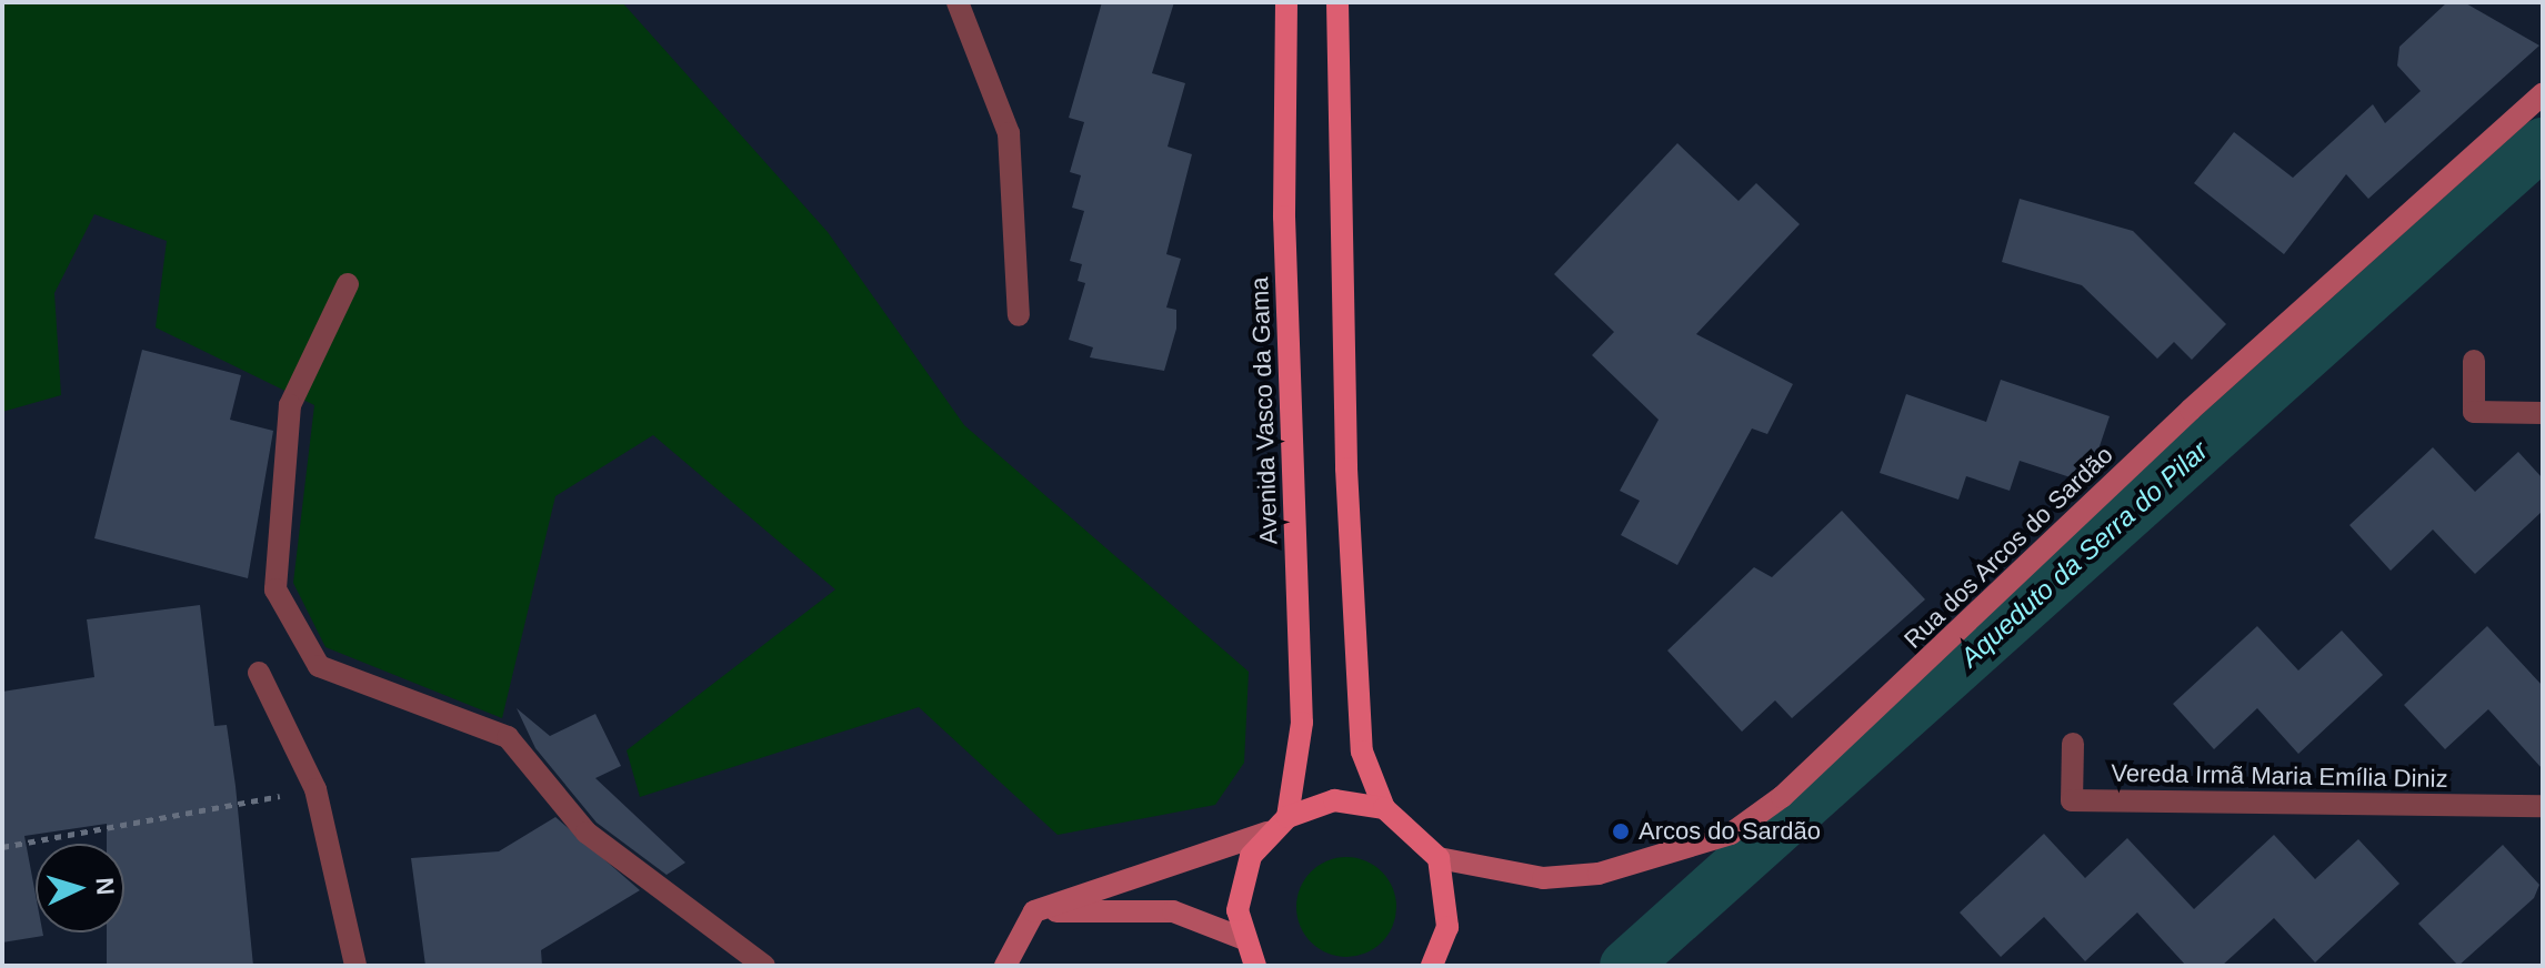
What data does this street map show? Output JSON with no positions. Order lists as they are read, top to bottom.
{
  "streets": {
    "main road": ["Avenida Vasco da Gama", "Rua dos Arcos do Sardão"],
    "street": ["Vereda Irmã Maria Emília Diniz"]
  },
  "water": ["Aqueduto da Serra do Pilar"],
  "places": ["Arcos do Sardão"],
  "north": "right"
}
